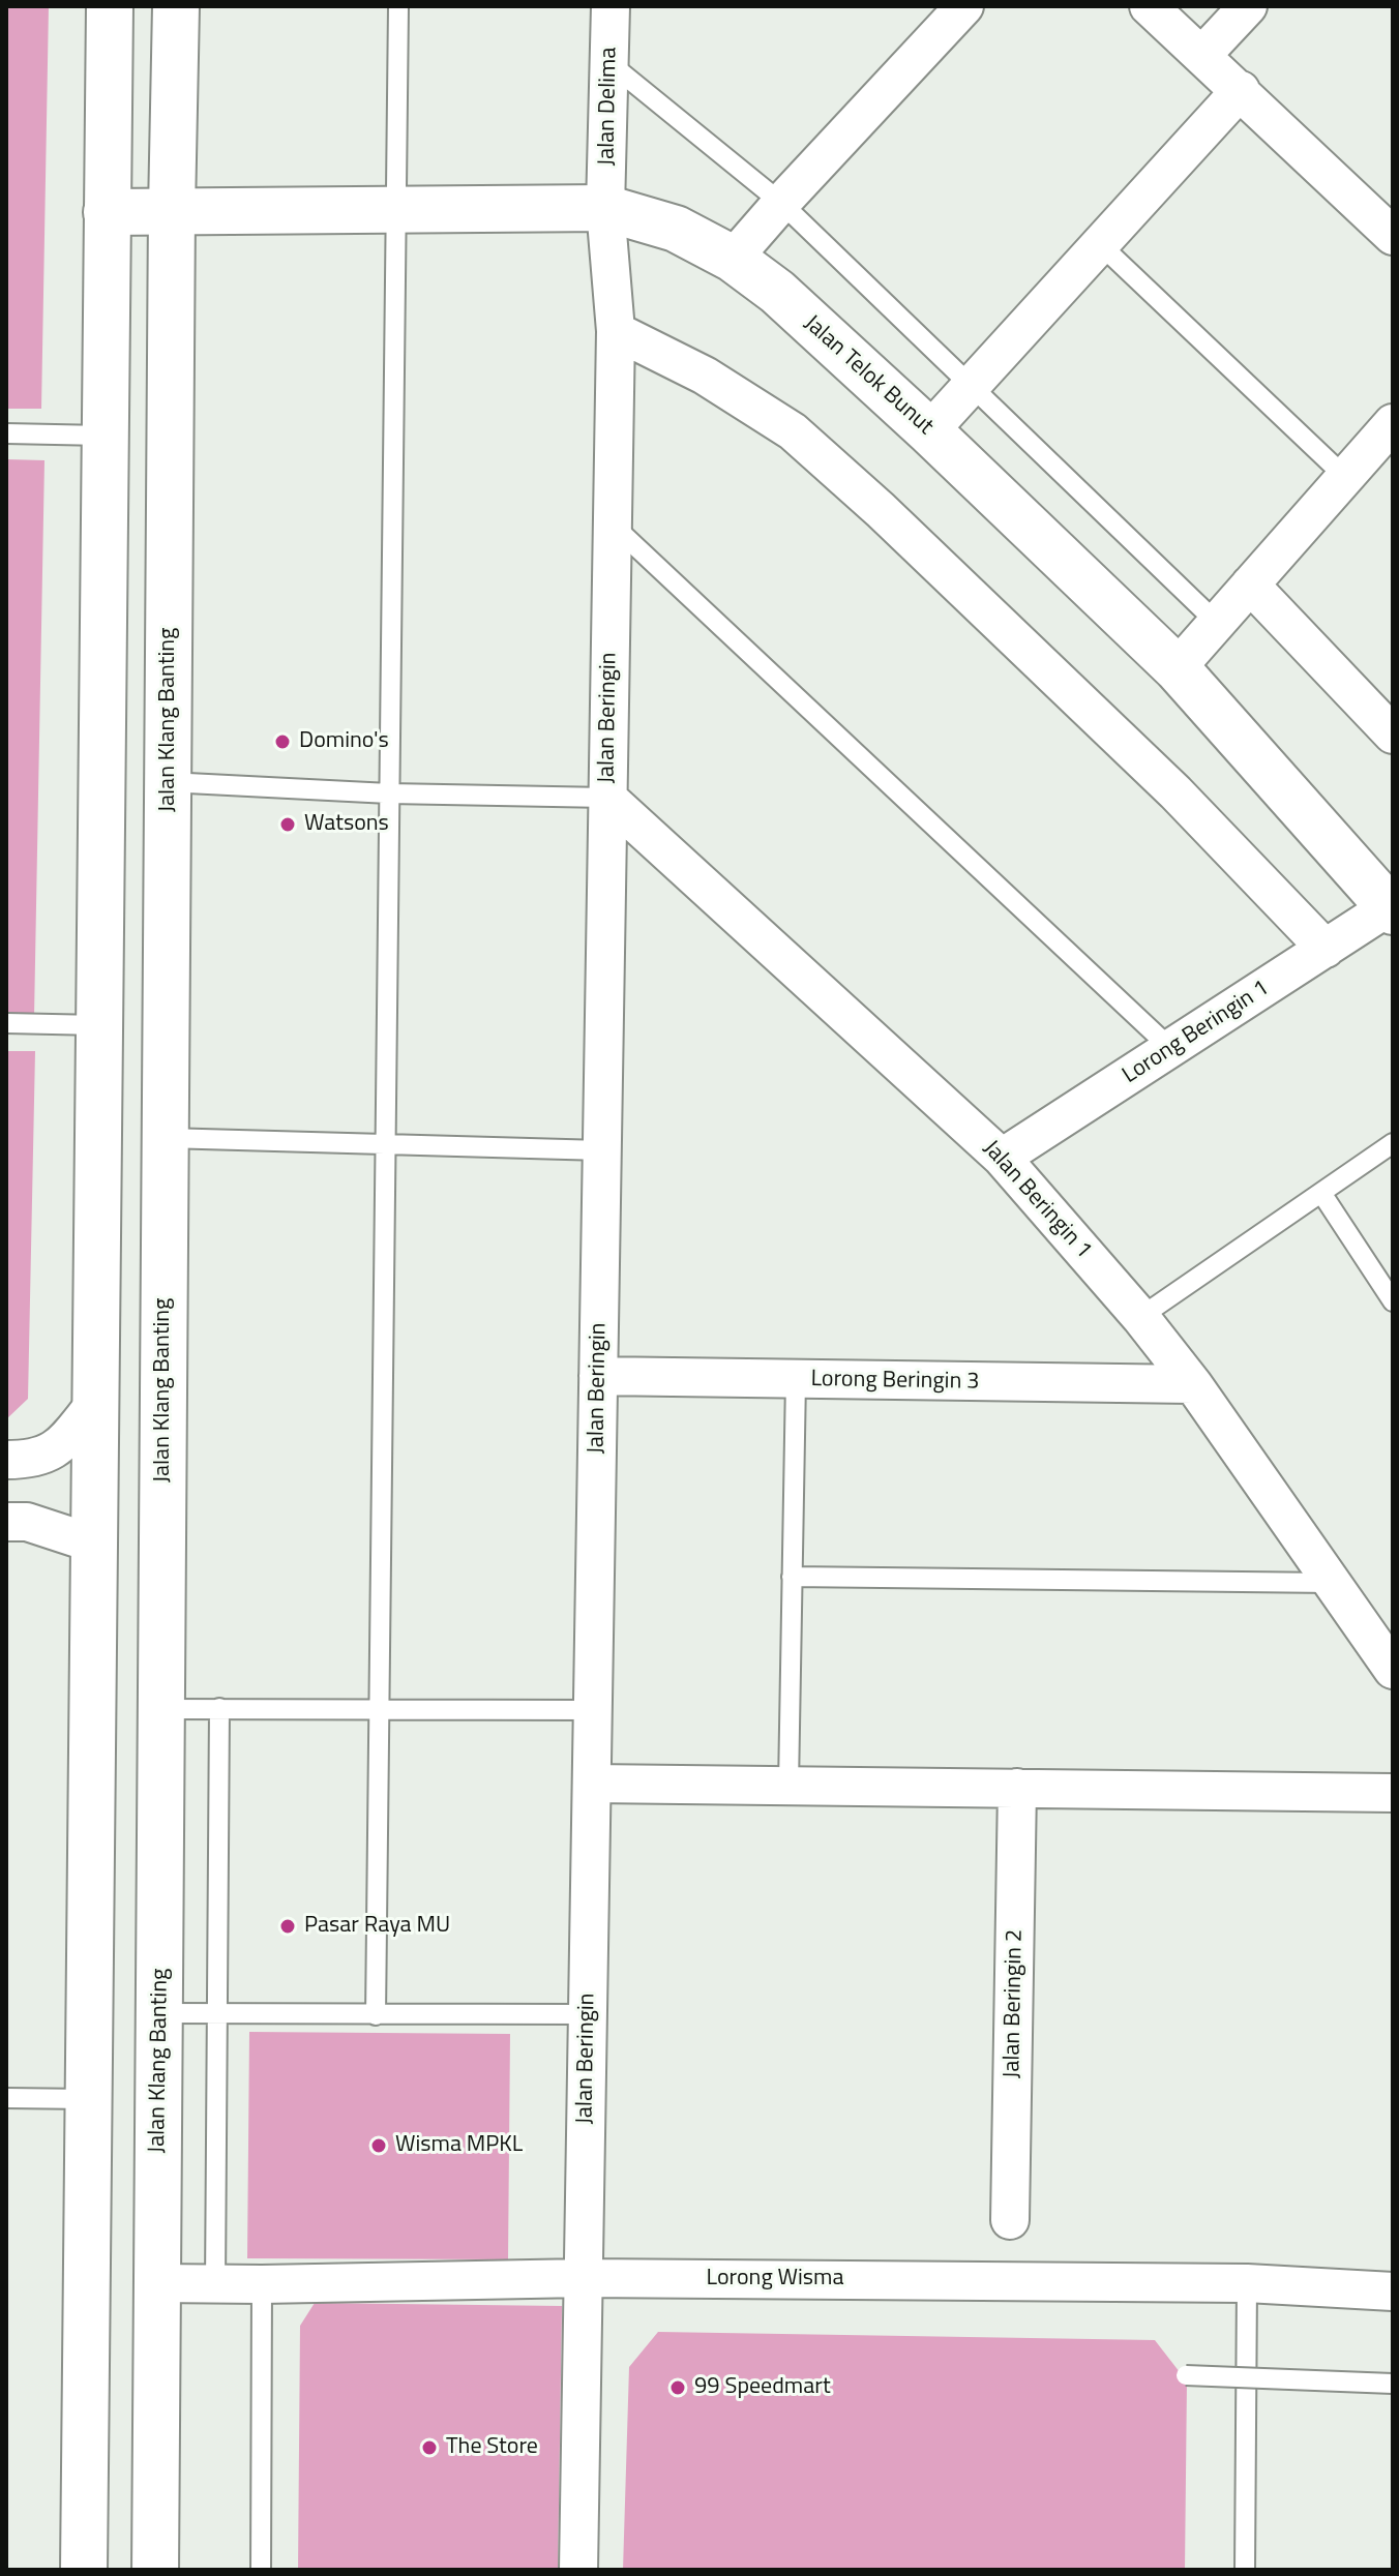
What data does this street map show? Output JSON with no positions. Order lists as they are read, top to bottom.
{
  "streets": {
    "main road": ["Jalan Telok Bunut", "Jalan Klang Banting"],
    "street": [
      "Jalan Delima",
      "Jalan Beringin",
      "Lorong Beringin 1",
      "Jalan Beringin 1",
      "Lorong Beringin 3",
      "Jalan Beringin 2",
      "Lorong Wisma"
    ]
  },
  "crossings": [
    ["Jalan Delima", "Jalan Telok Bunut"],
    ["Jalan Delima", "Jalan Beringin"],
    ["Jalan Telok Bunut", "Jalan Beringin"],
    ["Jalan Telok Bunut", "Jalan Klang Banting"],
    ["Jalan Telok Bunut", "Lorong Beringin 1"],
    ["Jalan Beringin", "Jalan Beringin 1"],
    ["Jalan Beringin", "Lorong Beringin 3"],
    ["Jalan Beringin", "Lorong Wisma"],
    ["Jalan Klang Banting", "Lorong Wisma"],
    ["Lorong Beringin 1", "Jalan Beringin 1"],
    ["Jalan Beringin 1", "Lorong Beringin 3"]
  ],
  "places": [
    "Domino's",
    "Watsons",
    "Pasar Raya MU",
    "Wisma MPKL",
    "99 Speedmart",
    "The Store"
  ]
}
